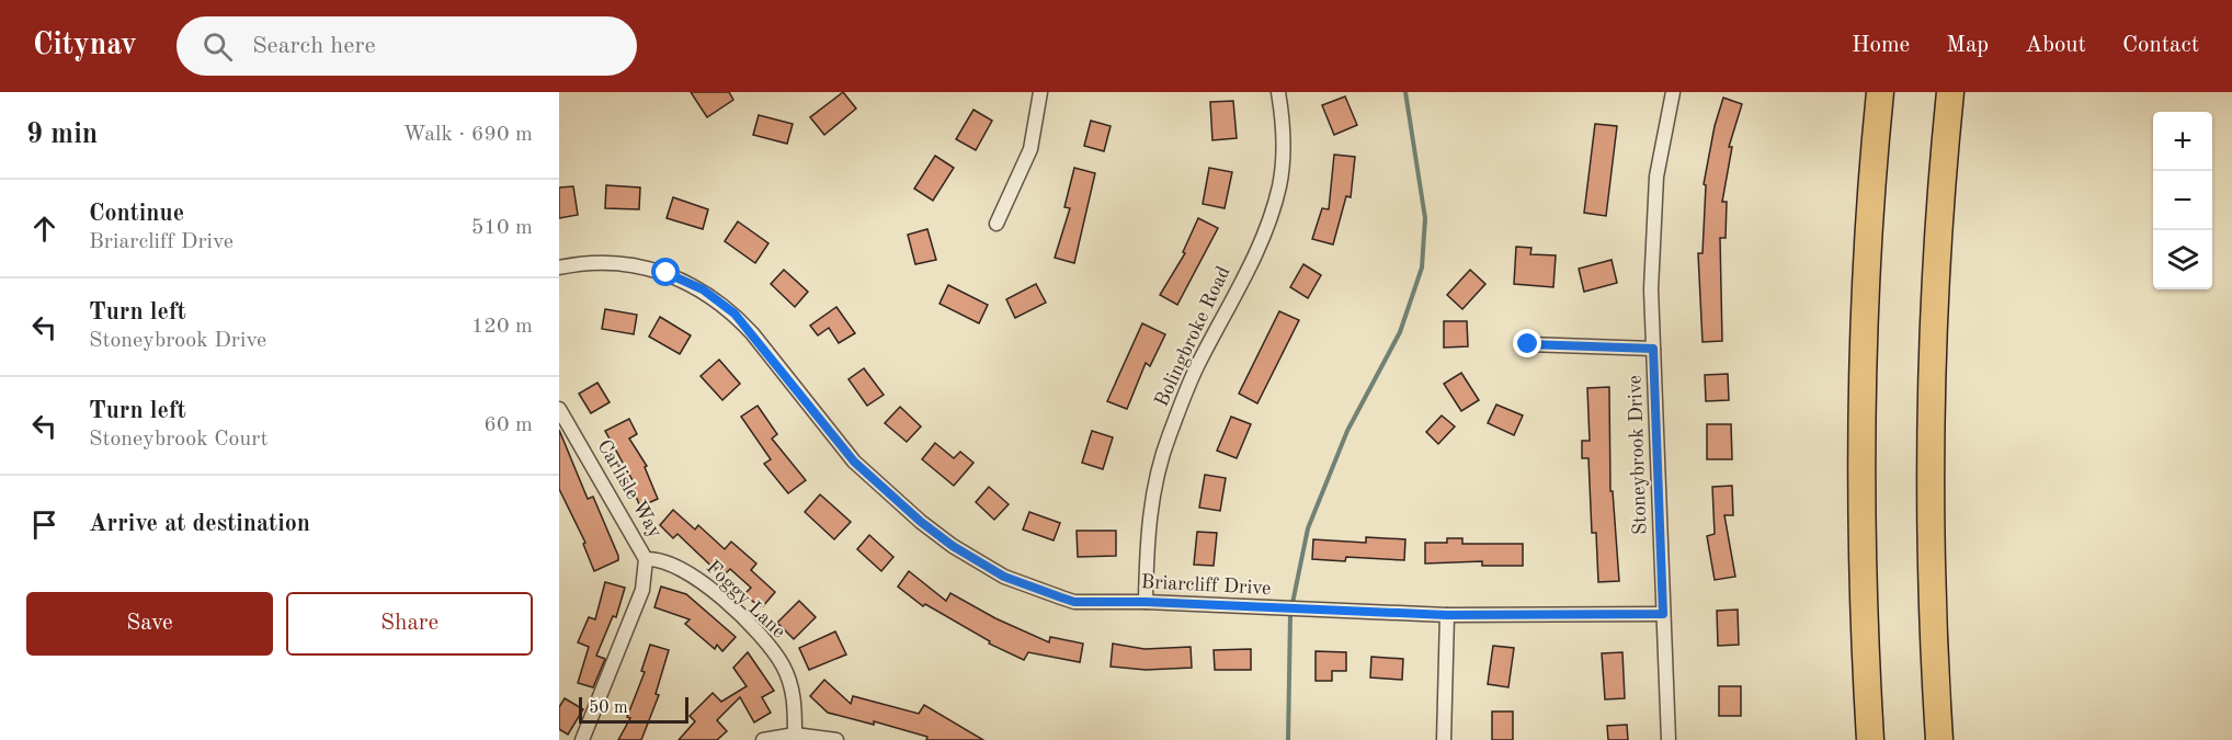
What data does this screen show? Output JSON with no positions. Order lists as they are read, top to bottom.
{
  "streets": {
    "street": [
      "Bolingbroke Road",
      "Stoneybrook Drive",
      "Carlisle Way",
      "Briarcliff Drive",
      "Foggy Lane"
    ]
  },
  "crossings": [
    ["Bolingbroke Road", "Briarcliff Drive"],
    ["Stoneybrook Drive", "Briarcliff Drive"],
    ["Carlisle Way", "Foggy Lane"]
  ],
  "scale_bar": "50 m",
  "page": {
    "header": "Citynav",
    "search": "Search here",
    "nav": [
      "Home",
      "Map",
      "About",
      "Contact"
    ],
    "heading": ["9 min", "Walk · 690 m"],
    "map_buttons": ["+", "−"],
    "list": [
      ["Continue", "Briarcliff Drive", "510 m"],
      ["Turn left", "Stoneybrook Drive", "120 m"],
      ["Turn left", "Stoneybrook Court", "60 m"],
      "Arrive at destination"
    ],
    "buttons": ["Save", "Share"],
    "scale": "50 m"
  }
}
